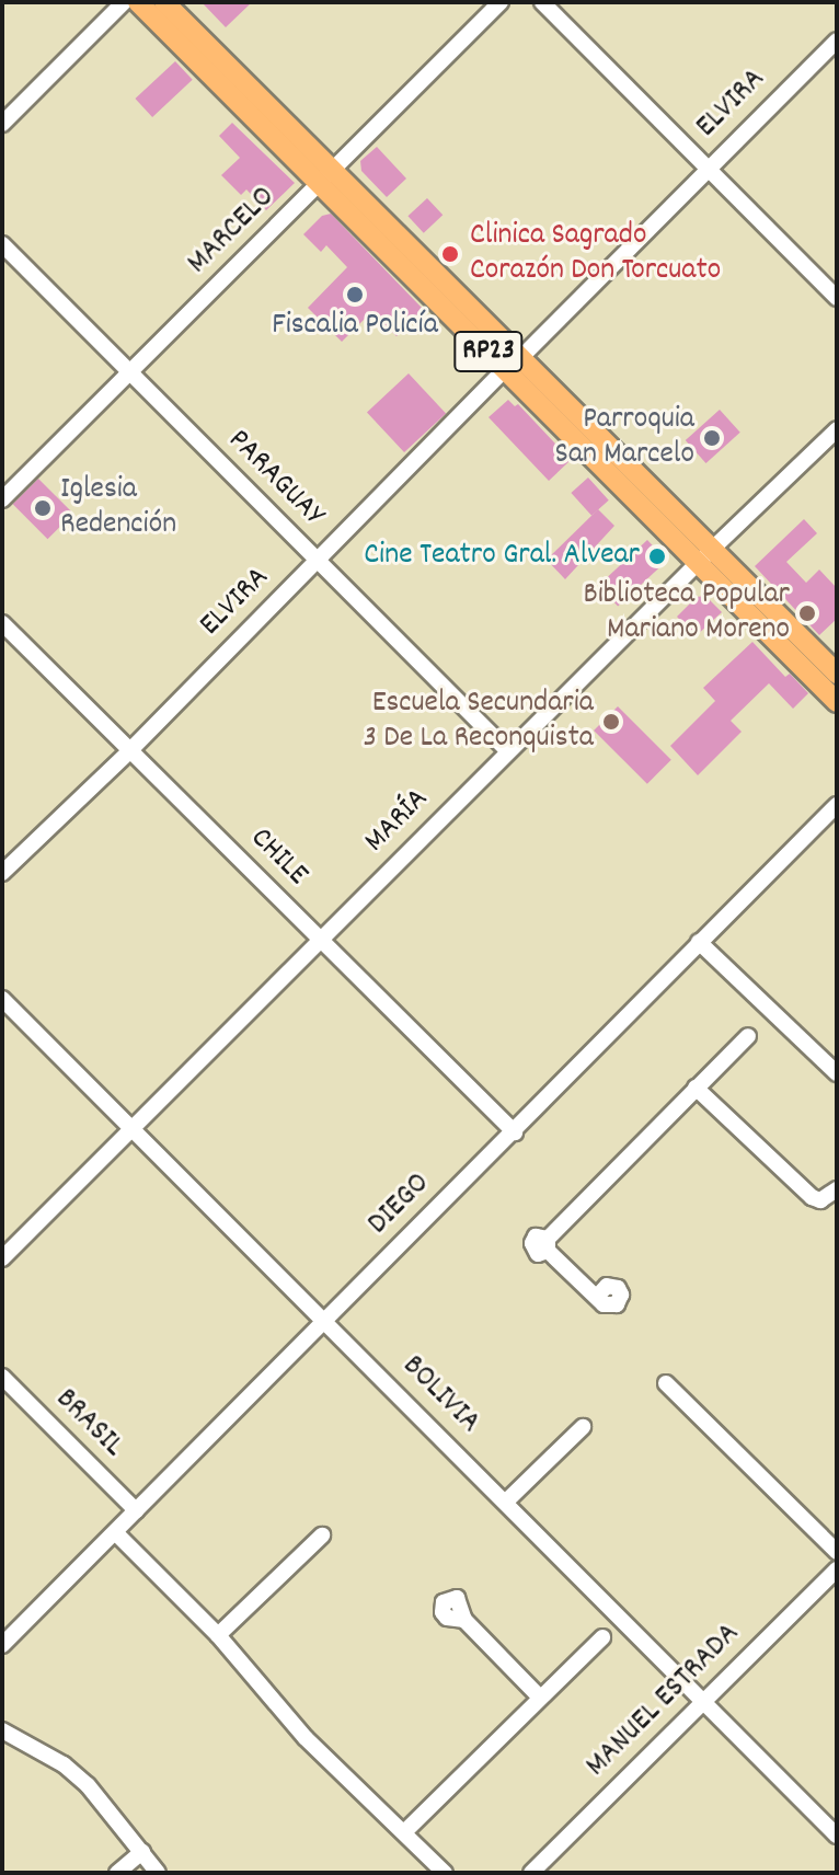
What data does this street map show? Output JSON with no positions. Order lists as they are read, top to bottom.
{
  "streets": {
    "main road": ["RP23"],
    "street": [
      "ELVIRA",
      "MARCELO",
      "PARAGUAY",
      "MARÍA",
      "CHILE",
      "DIEGO",
      "BOLIVIA",
      "BRASIL",
      "MANUEL ESTRADA"
    ]
  },
  "crossings": [
    ["ELVIRA", "RP23"],
    ["ELVIRA", "PARAGUAY"],
    ["ELVIRA", "CHILE"],
    ["MARCELO", "RP23"],
    ["MARCELO", "PARAGUAY"],
    ["RP23", "MARÍA"],
    ["PARAGUAY", "MARÍA"],
    ["MARÍA", "CHILE"],
    ["MARÍA", "BOLIVIA"],
    ["CHILE", "DIEGO"],
    ["DIEGO", "BOLIVIA"],
    ["DIEGO", "BRASIL"],
    ["BOLIVIA", "MANUEL ESTRADA"]
  ],
  "places": [
    "Clinica Sagrado Corazón Don Torcuato",
    "Fiscalia Policía",
    "Parroquia San Marcelo",
    "Iglesia Redención",
    "Cine Teatro Gral. Alvear",
    "Biblioteca Popular Mariano Moreno",
    "Escuela Secundaria 3 De La Reconquista"
  ]
}
